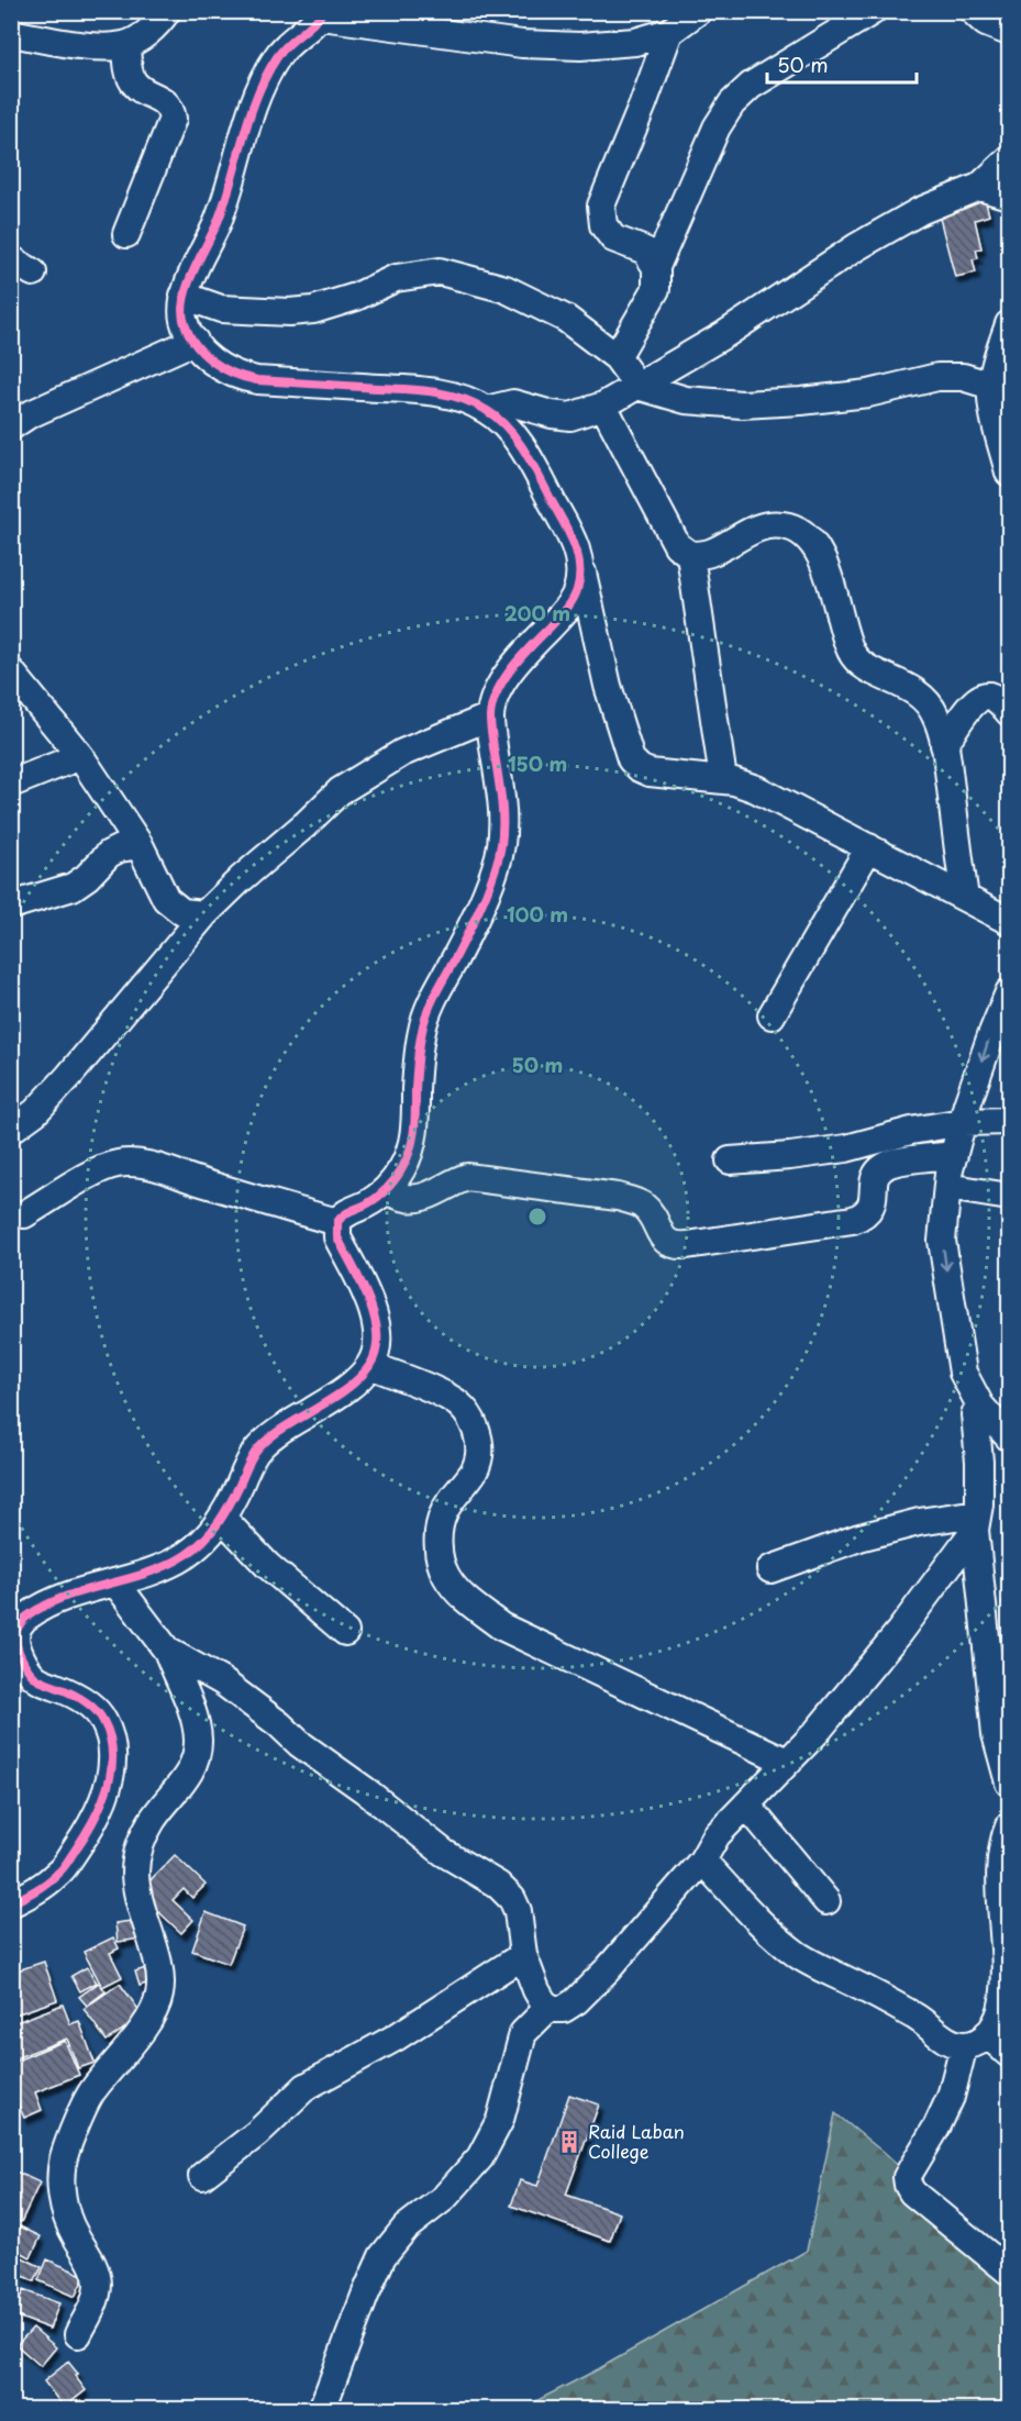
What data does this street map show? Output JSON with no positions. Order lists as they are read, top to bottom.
{
  "places": {
    "building": ["Raid Laban College"]
  },
  "scale_bar": "50 m",
  "rings": [
    "200 m",
    "150 m",
    "100 m",
    "50 m"
  ]
}
